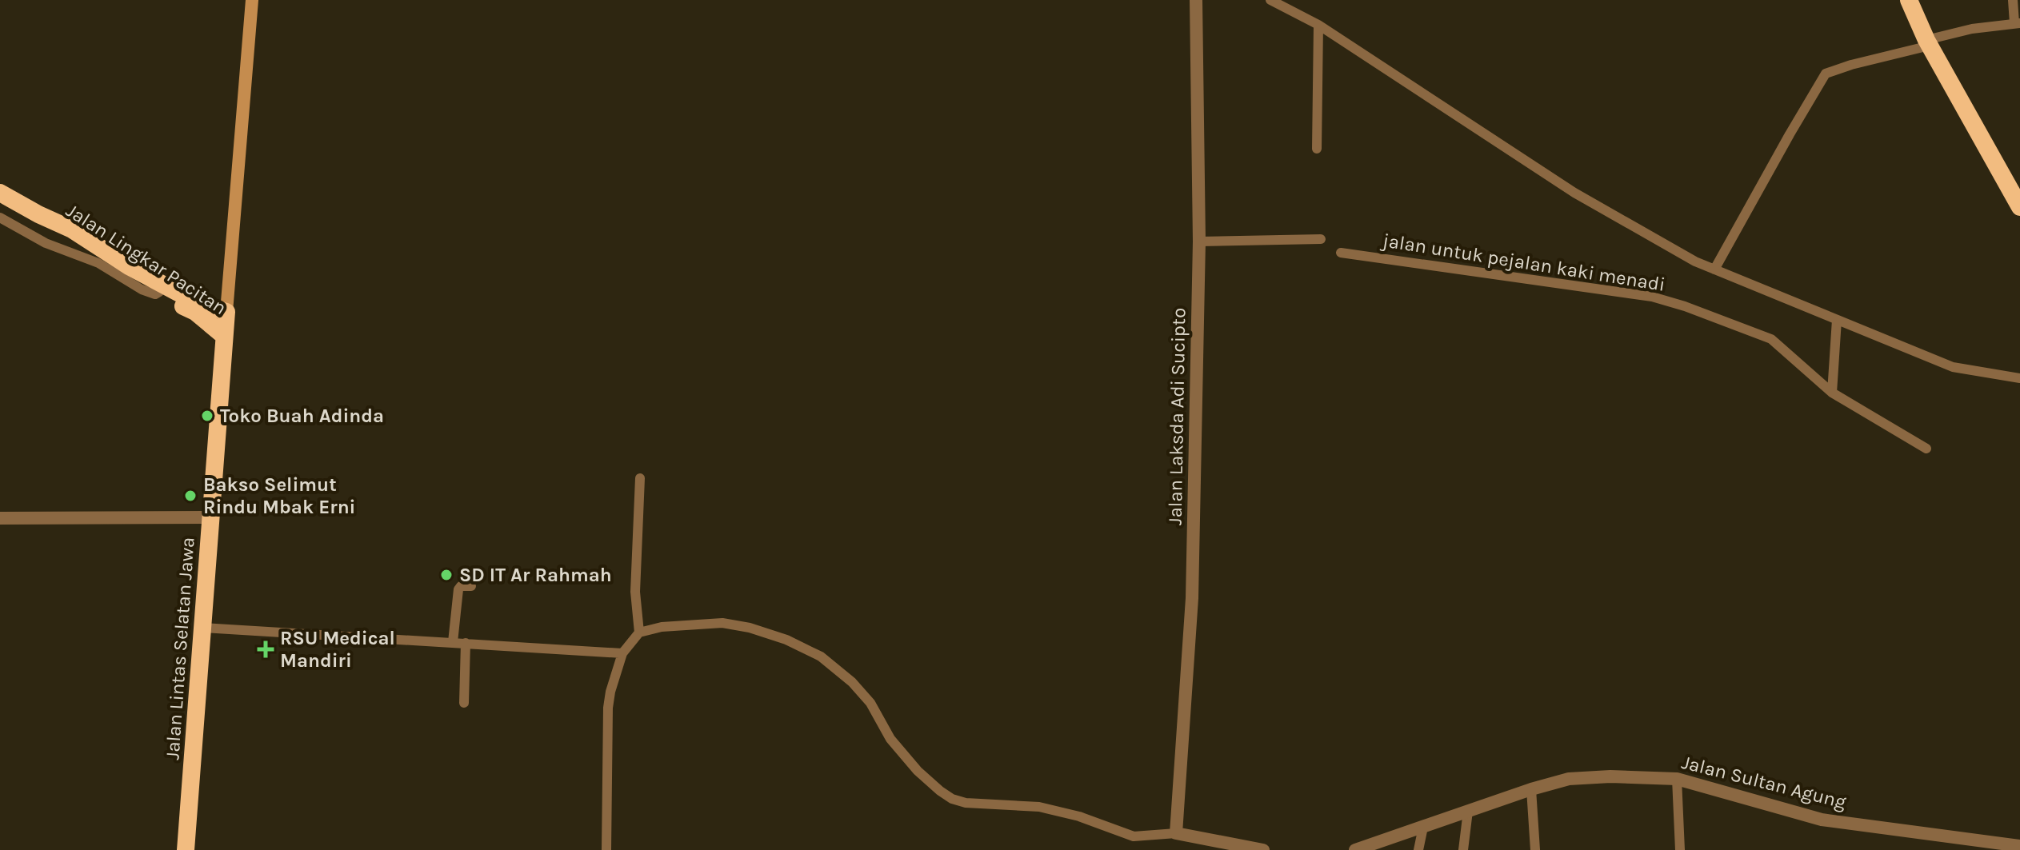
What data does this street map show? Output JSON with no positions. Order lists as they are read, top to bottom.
{
  "streets": {
    "highway": ["Jalan Lingkar Pacitan", "Jalan Lintas Selatan Jawa"],
    "street": ["jalan untuk pejalan kaki menadi", "Jalan Laksda Adi Sucipto", "Jalan Sultan Agung"]
  },
  "crossings": [
    ["Jalan Lingkar Pacitan", "Jalan Lintas Selatan Jawa"]
  ],
  "places": {
    "other": ["Toko Buah Adinda", "Bakso Selimut Rindu Mbak Erni", "SD IT Ar Rahmah"],
    "health": ["RSU Medical Mandiri"]
  }
}
